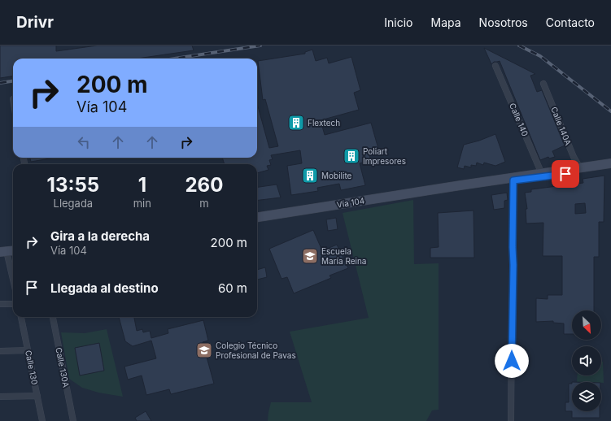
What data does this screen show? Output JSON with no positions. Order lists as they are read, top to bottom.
{
  "streets": {
    "main road": ["Vía 104"],
    "street": [
      "Calle 140",
      "Calle 140A",
      "Calle 130",
      "Calle 130A"
    ]
  },
  "crossings": [
    ["Calle 140", "Vía 104"],
    ["Calle 140A", "Vía 104"]
  ],
  "places": {
    "building": ["Flextech", "Poliart Impresores", "Mobilite"],
    "school or university": ["Escuela María Reina", "Colegio Técnico Profesional de Pavas"]
  },
  "north": "bottom right",
  "page": {
    "header": "Drivr",
    "nav": [
      "Inicio",
      "Mapa",
      "Nosotros",
      "Contacto"
    ],
    "turn": ["200 m", "Vía 104"],
    "eta": [
      "13:55",
      "Llegada",
      "1",
      "min",
      "260",
      "m"
    ],
    "list": [
      {
        "name": "Gira a la derecha",
        "note": "Vía 104",
        "value": "200 m"
      },
      {
        "name": "Llegada al destino",
        "value": "60 m"
      }
    ]
  }
}
